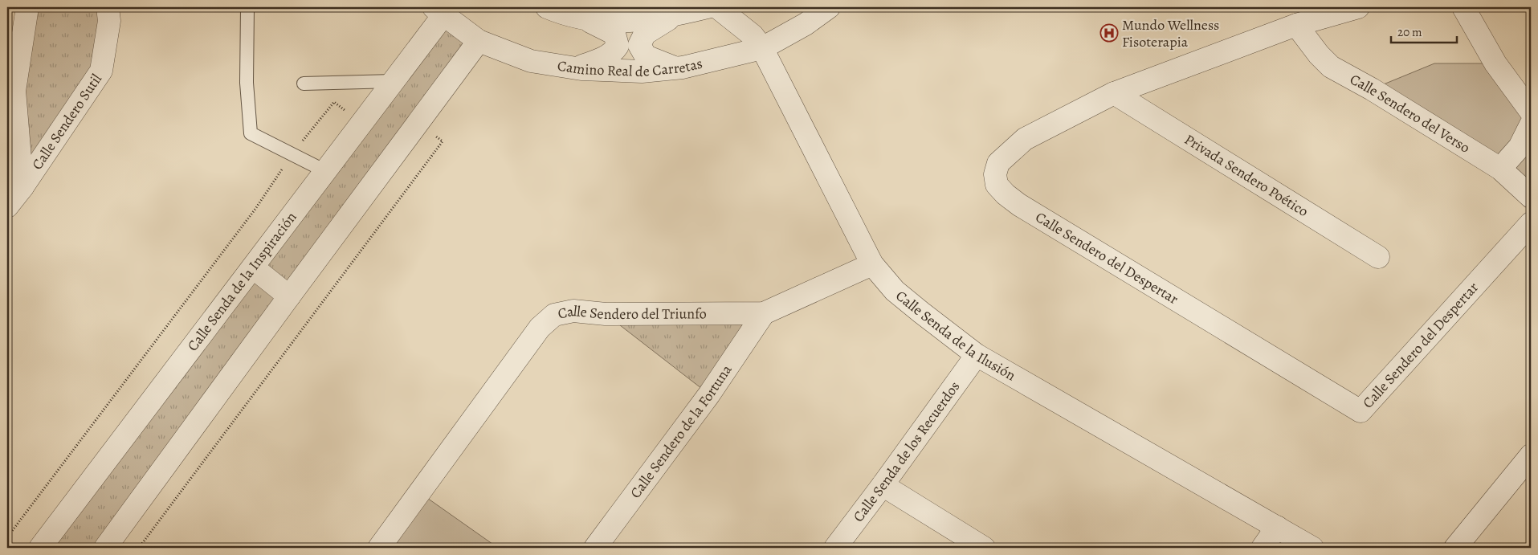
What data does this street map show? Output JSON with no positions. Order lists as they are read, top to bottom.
{
  "streets": {
    "street": [
      "Camino Real de Carretas",
      "Calle Sendero del Verso",
      "Calle Sendero Sutil",
      "Privada Sendero Poético",
      "Calle Sendero del Despertar",
      "Calle Senda de la Inspiración",
      "Calle Sendero del Triunfo",
      "Calle Senda de la Ilusión",
      "Calle Sendero de la Fortuna",
      "Calle Senda de los Recuerdos"
    ]
  },
  "crossings": [
    ["Camino Real de Carretas", "Calle Senda de la Inspiración"],
    ["Camino Real de Carretas", "Calle Senda de la Ilusión"],
    ["Calle Sendero del Verso", "Calle Sendero del Despertar"],
    ["Privada Sendero Poético", "Calle Sendero del Despertar"],
    ["Calle Sendero del Triunfo", "Calle Senda de la Ilusión"],
    ["Calle Sendero del Triunfo", "Calle Sendero de la Fortuna"],
    ["Calle Senda de la Ilusión", "Calle Senda de los Recuerdos"]
  ],
  "places": {
    "hospital": ["Mundo Wellness Fisoterapia"]
  },
  "scale_bar": "20 m"
}
